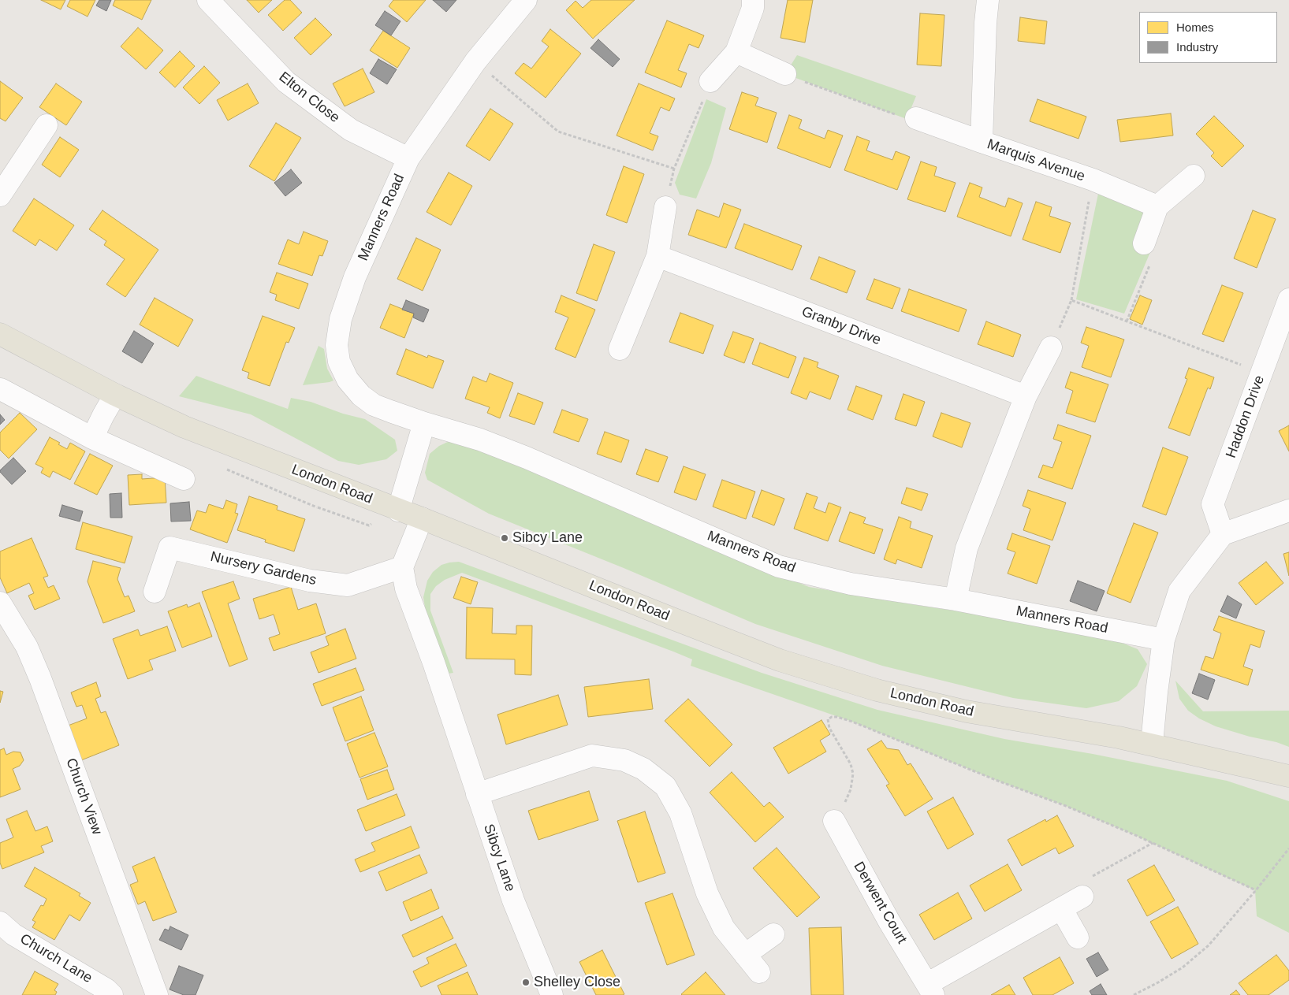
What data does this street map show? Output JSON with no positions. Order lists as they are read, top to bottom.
{
  "streets": {
    "main road": ["London Road"],
    "street": [
      "Elton Close",
      "Marquis Avenue",
      "Manners Road",
      "Granby Drive",
      "Haddon Drive",
      "Nursery Gardens",
      "Church View",
      "Sibcy Lane",
      "Derwent Court",
      "Church Lane"
    ]
  },
  "crossings": [
    ["Elton Close", "Manners Road"],
    ["Nursery Gardens", "Sibcy Lane"]
  ],
  "places": ["Sibcy Lane", "Shelley Close"],
  "legend": ["Homes", "Industry"]
}
